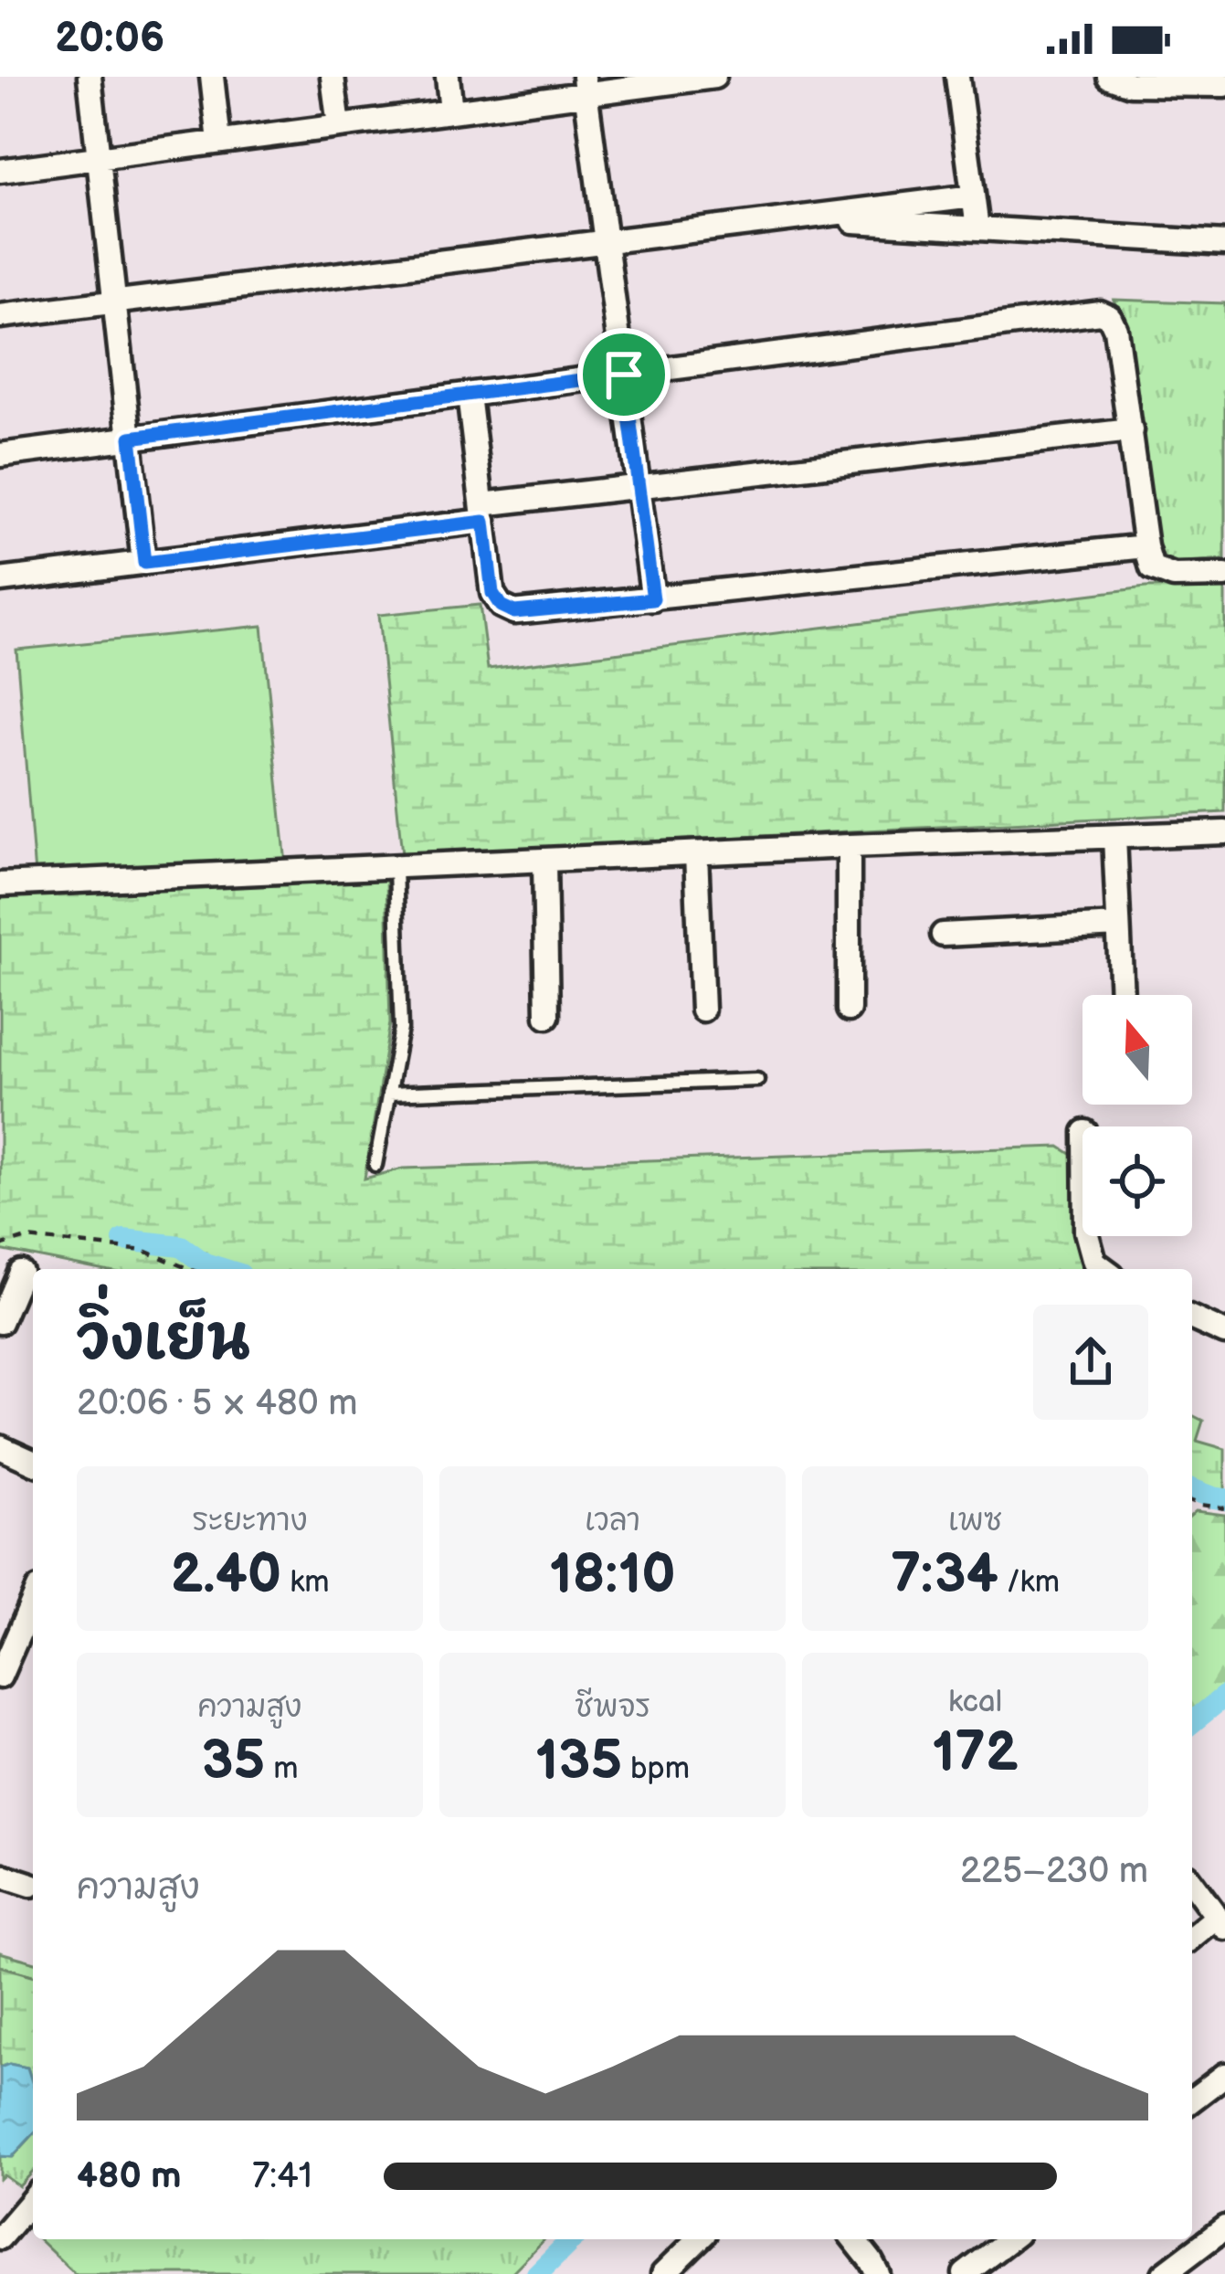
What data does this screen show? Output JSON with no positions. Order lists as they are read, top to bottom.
{
  "north": "top",
  "page": {
    "status": "20:06",
    "heading": ["วิ่งเย็น", "20:06 · 5 × 480 m"],
    "stats": [
      ["ระยะทาง", "2.40 km"],
      ["เวลา", "18:10"],
      ["เพซ", "7:34 /km"],
      ["ความสูง", "35 m"],
      ["ชีพจร", "135 bpm"],
      ["kcal", "172"]
    ],
    "chart": ["ความสูง", "225–230 m"],
    "list": [
      {
        "name": "480 m",
        "note": "7:41"
      }
    ]
  }
}
